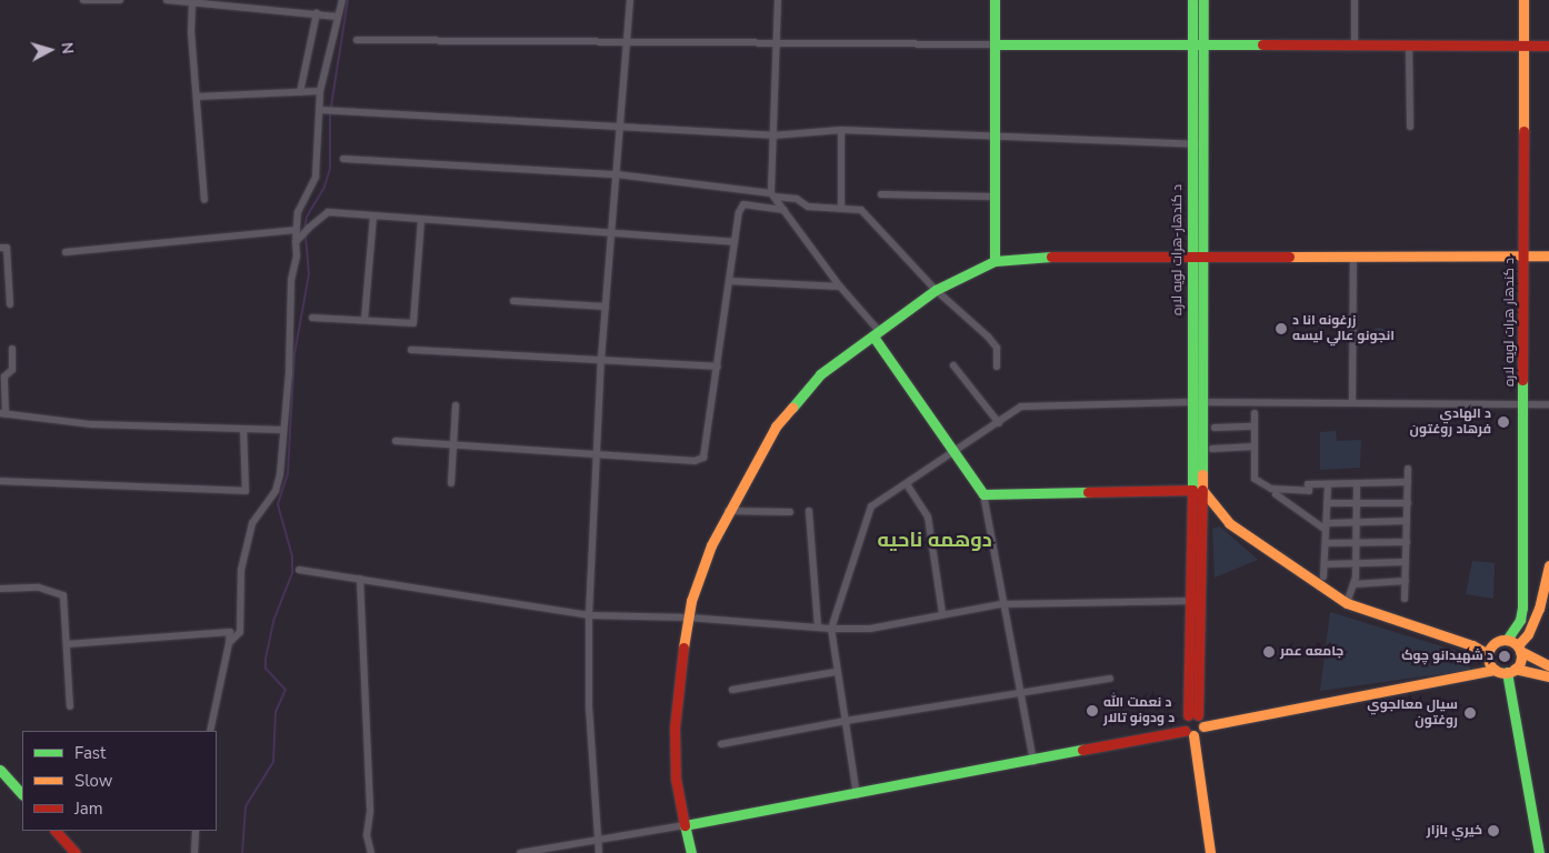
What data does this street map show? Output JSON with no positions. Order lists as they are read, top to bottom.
{
  "streets": {
    "main road": ["د کندهار-هرات لويه لاره", "د کندهار هرات لویه لاره"]
  },
  "districts": ["دوهمه ناحیه"],
  "places": [
    "زرغونه انا د انجونو عالي لیسه",
    "د الهادي فرهاد روغتون",
    "جامعه عمر",
    "د شهيدانو چوک",
    "د نعمت الله د ودونو تالار",
    "سيال معالجوي روغتون",
    "خیري بازار"
  ],
  "legend": ["Fast", "Slow", "Jam"],
  "north": "right"
}
